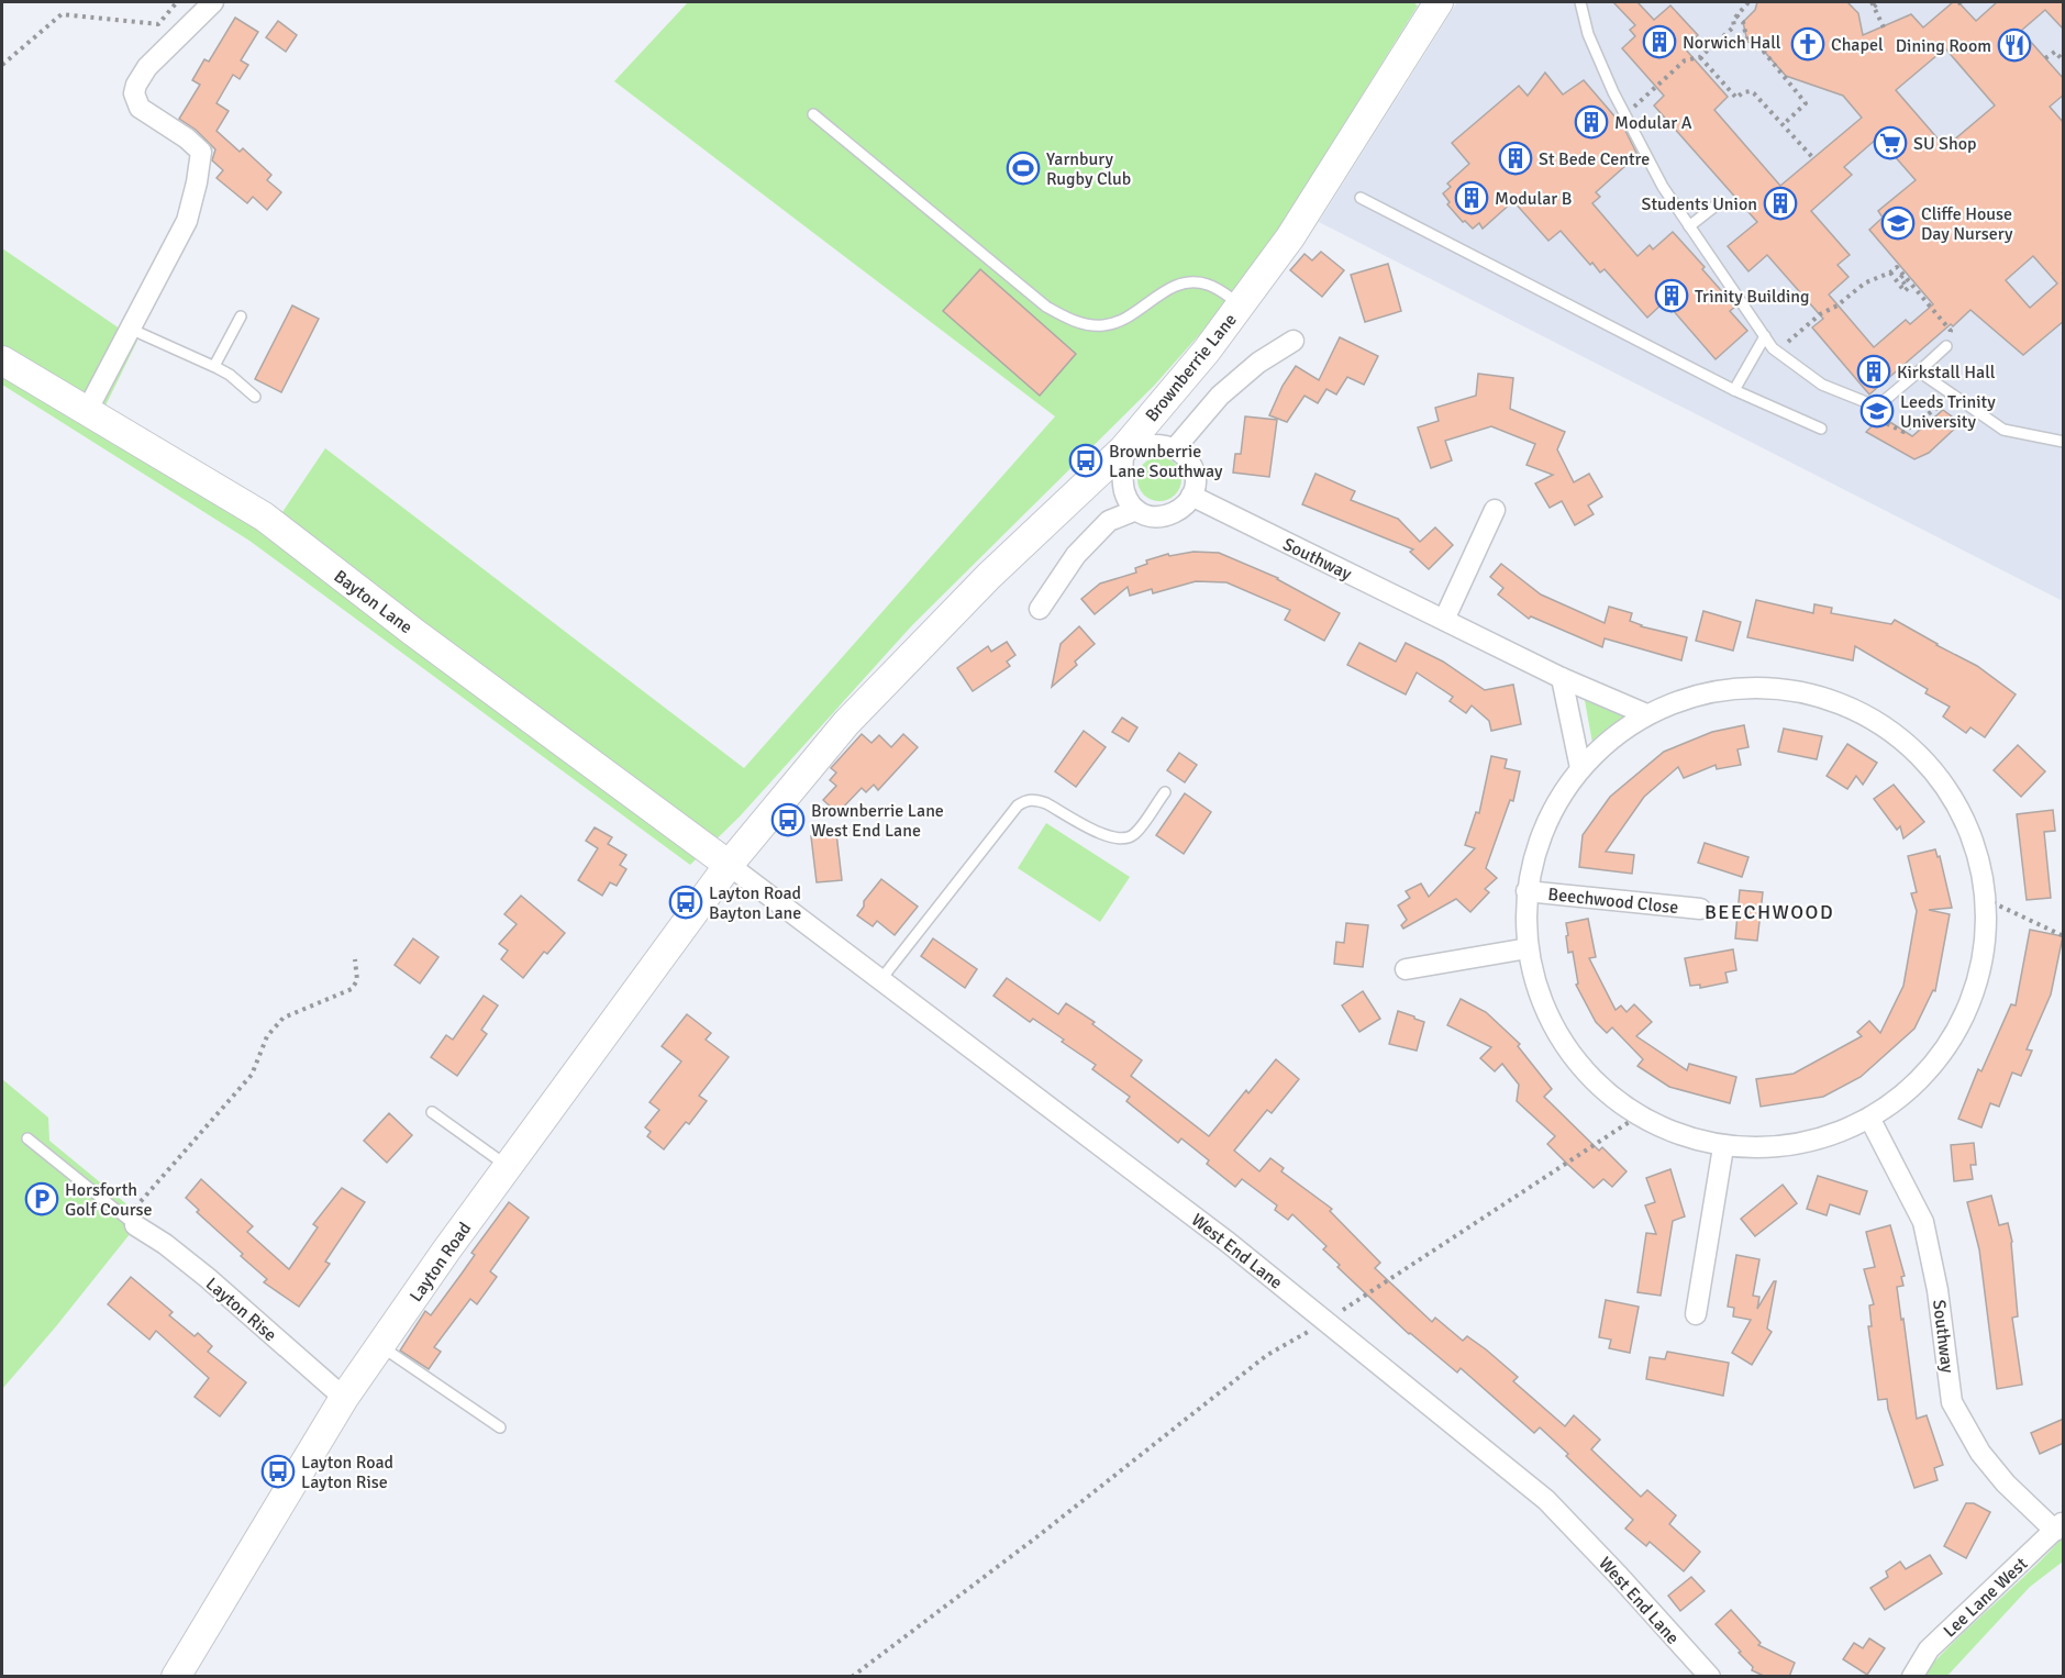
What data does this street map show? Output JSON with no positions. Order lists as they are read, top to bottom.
{
  "streets": {
    "street": [
      "Brownberrie Lane",
      "Southway",
      "Bayton Lane",
      "Beechwood Close",
      "West End Lane",
      "Layton Road",
      "Layton Rise",
      "Lee Lane West"
    ]
  },
  "crossings": [
    ["Brownberrie Lane", "Southway"],
    ["Brownberrie Lane", "Bayton Lane"],
    ["Brownberrie Lane", "West End Lane"],
    ["Brownberrie Lane", "Layton Road"],
    ["Southway", "Lee Lane West"],
    ["Bayton Lane", "West End Lane"],
    ["Bayton Lane", "Layton Road"],
    ["West End Lane", "Layton Road"],
    ["Layton Road", "Layton Rise"]
  ],
  "districts": ["BEECHWOOD"],
  "places": {
    "building": [
      "Norwich Hall",
      "Modular A",
      "St Bede Centre",
      "Modular B",
      "Students Union",
      "Trinity Building",
      "Kirkstall Hall"
    ],
    "church": ["Chapel"],
    "restaurant": ["Dining Room"],
    "supermarket": ["SU Shop"],
    "sports": ["Yarnbury Rugby Club"],
    "school or university": ["Cliffe House Day Nursery", "Leeds Trinity University"],
    "bus stop": [
      "Brownberrie Lane Southway",
      "Brownberrie Lane West End Lane",
      "Layton Road Bayton Lane",
      "Layton Road Layton Rise"
    ],
    "parking": ["Horsforth Golf Course"]
  }
}
